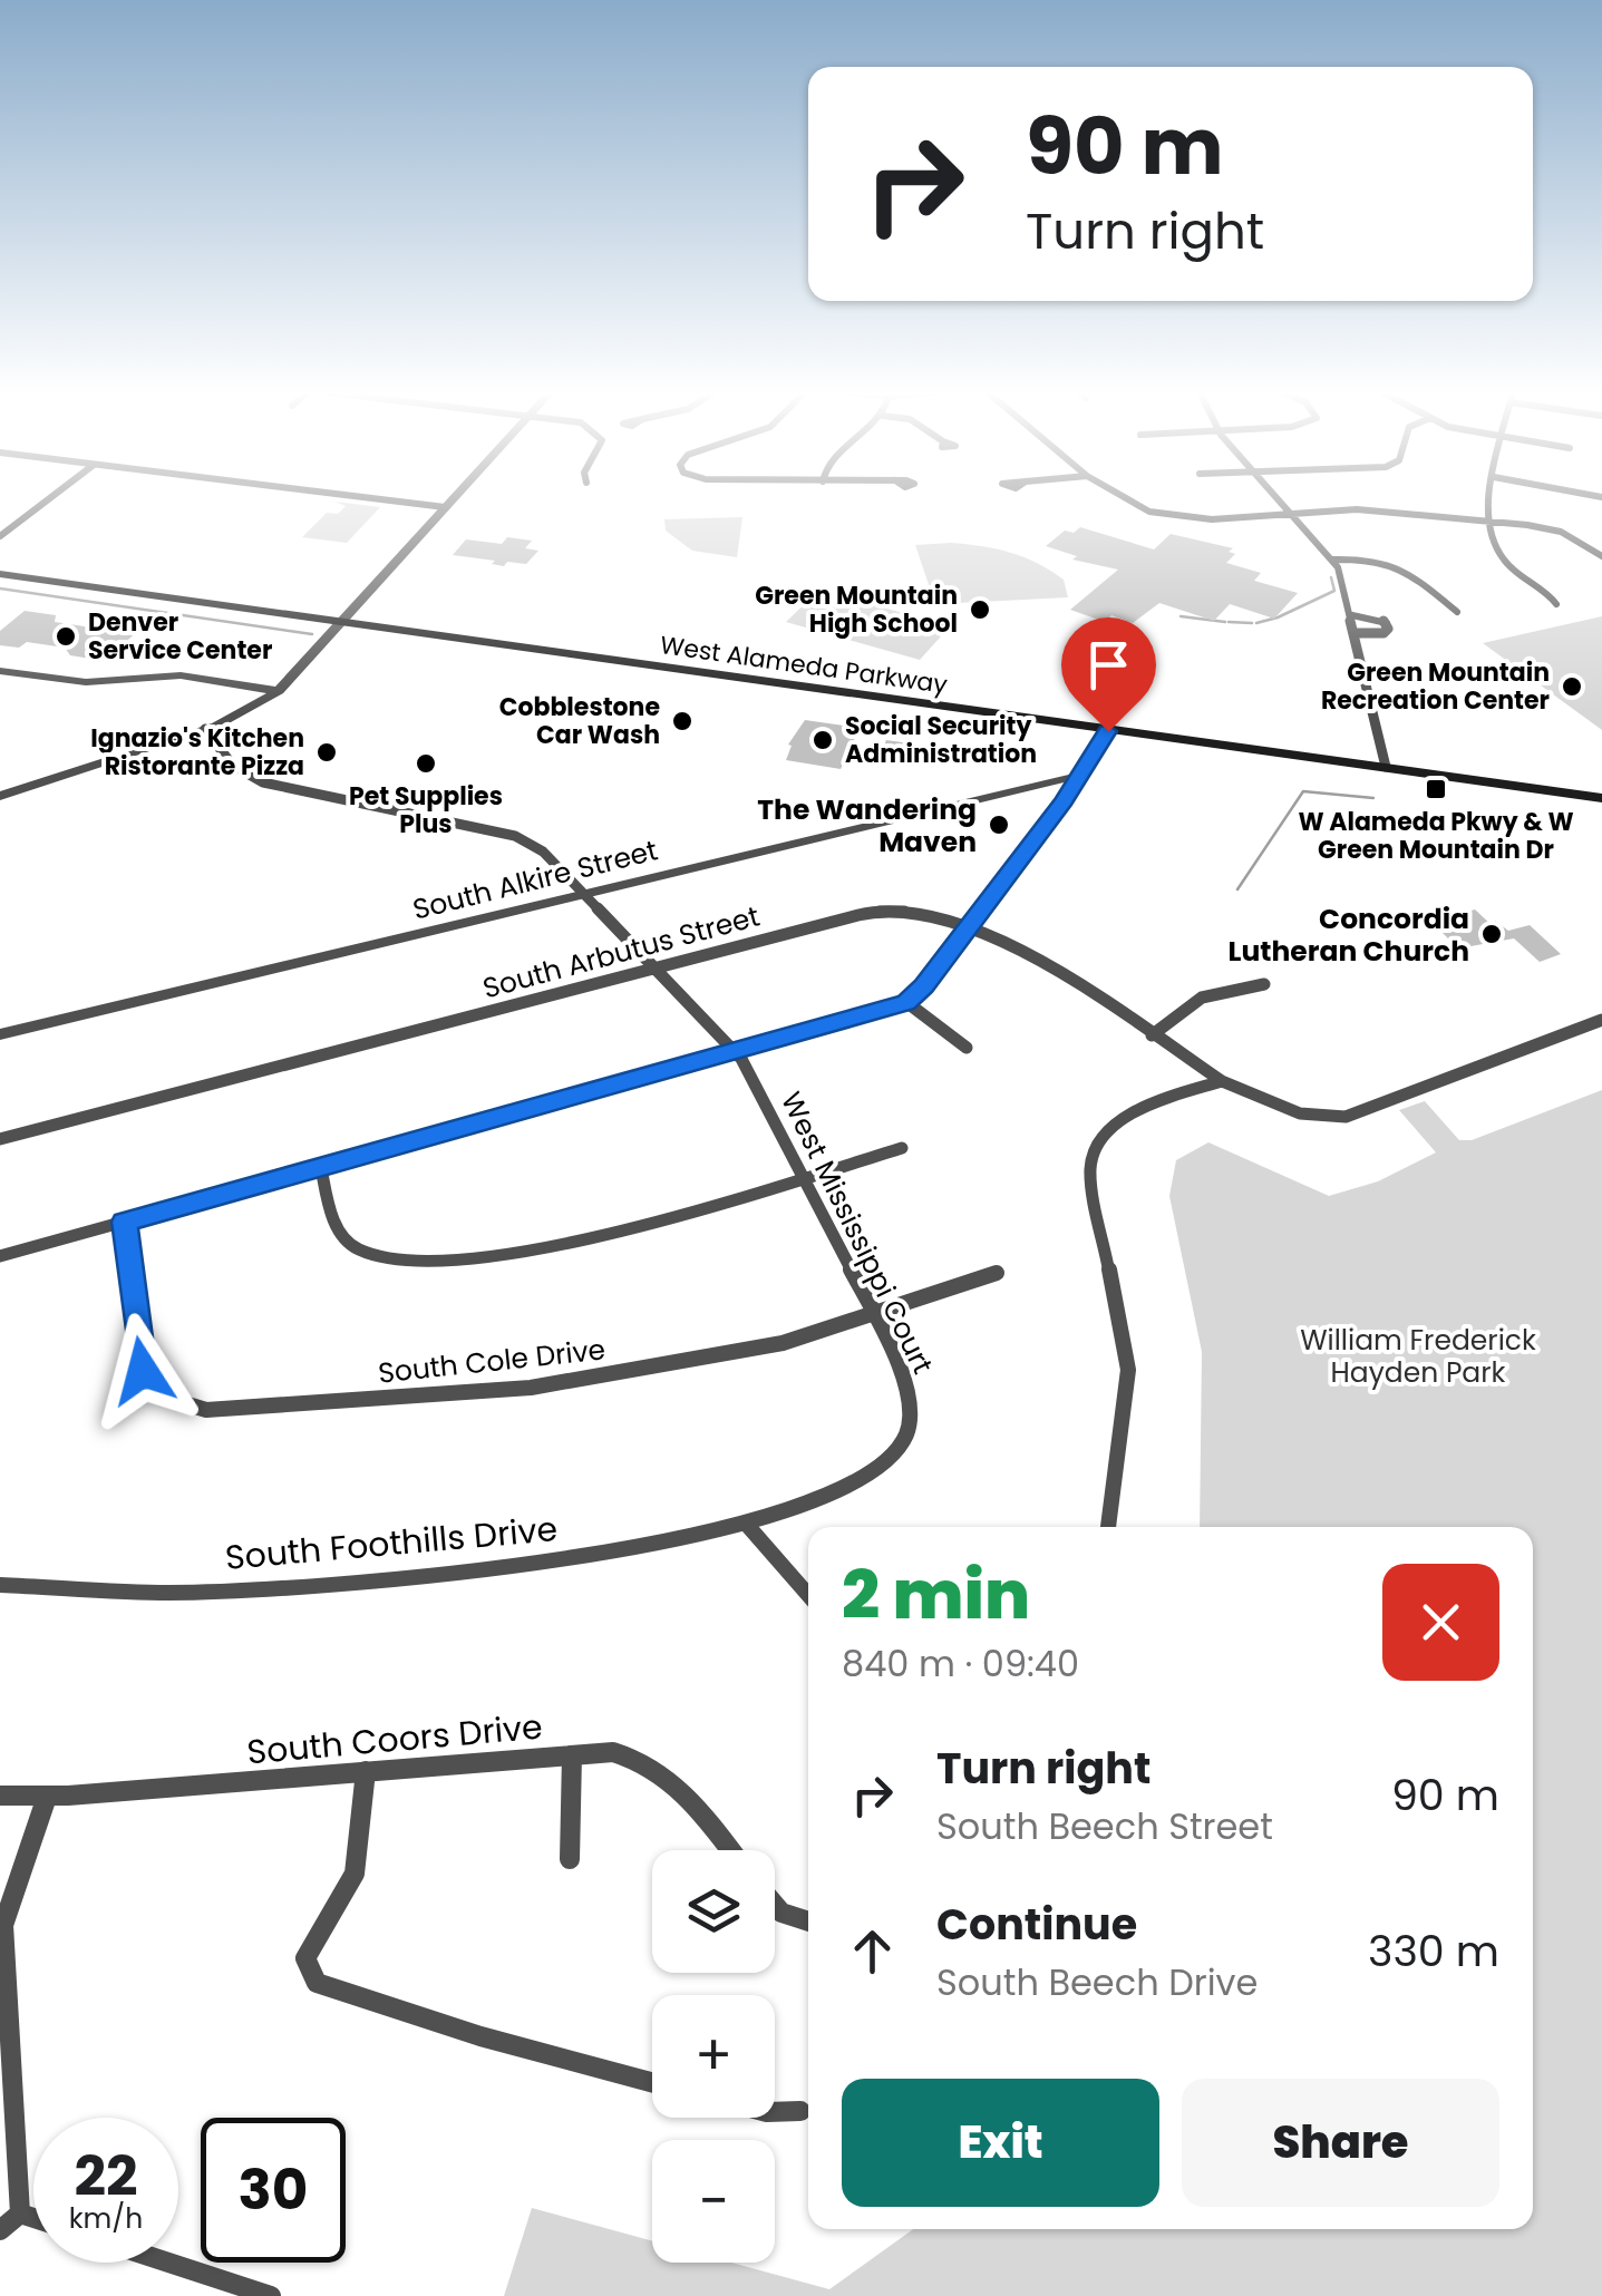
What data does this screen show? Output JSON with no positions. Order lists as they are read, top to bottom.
{
  "streets": {
    "main road": ["West Alameda Parkway"],
    "street": [
      "South Alkire Street",
      "South Arbutus Street",
      "West Mississippi Court",
      "South Cole Drive",
      "South Foothills Drive",
      "South Coors Drive"
    ]
  },
  "crossings": [
    ["South Alkire Street", "West Mississippi Court"],
    ["South Arbutus Street", "West Mississippi Court"],
    ["West Mississippi Court", "South Cole Drive"],
    ["West Mississippi Court", "South Foothills Drive"]
  ],
  "parks": ["William Frederick Hayden Park"],
  "places": {
    "other": [
      "Green Mountain High School",
      "Denver Service Center",
      "Green Mountain Recreation Center",
      "Cobblestone Car Wash",
      "Social Security Administration",
      "Ignazio's Kitchen Ristorante Pizza",
      "Pet Supplies Plus",
      "The Wandering Maven",
      "Concordia Lutheran Church"
    ],
    "transit": ["W Alameda Pkwy & W Green Mountain Dr"]
  },
  "page": {
    "turn": ["90 m", "Turn right"],
    "heading": ["2 min", "840 m · 09:40"],
    "list": [
      {
        "name": "Turn right",
        "note": "South Beech Street",
        "value": "90 m"
      },
      {
        "name": "Continue",
        "note": "South Beech Drive",
        "value": "330 m"
      }
    ],
    "map_buttons": ["+", "−"],
    "buttons": ["Exit", "Share"],
    "speed": "22 km/h",
    "limit": "30"
  }
}
